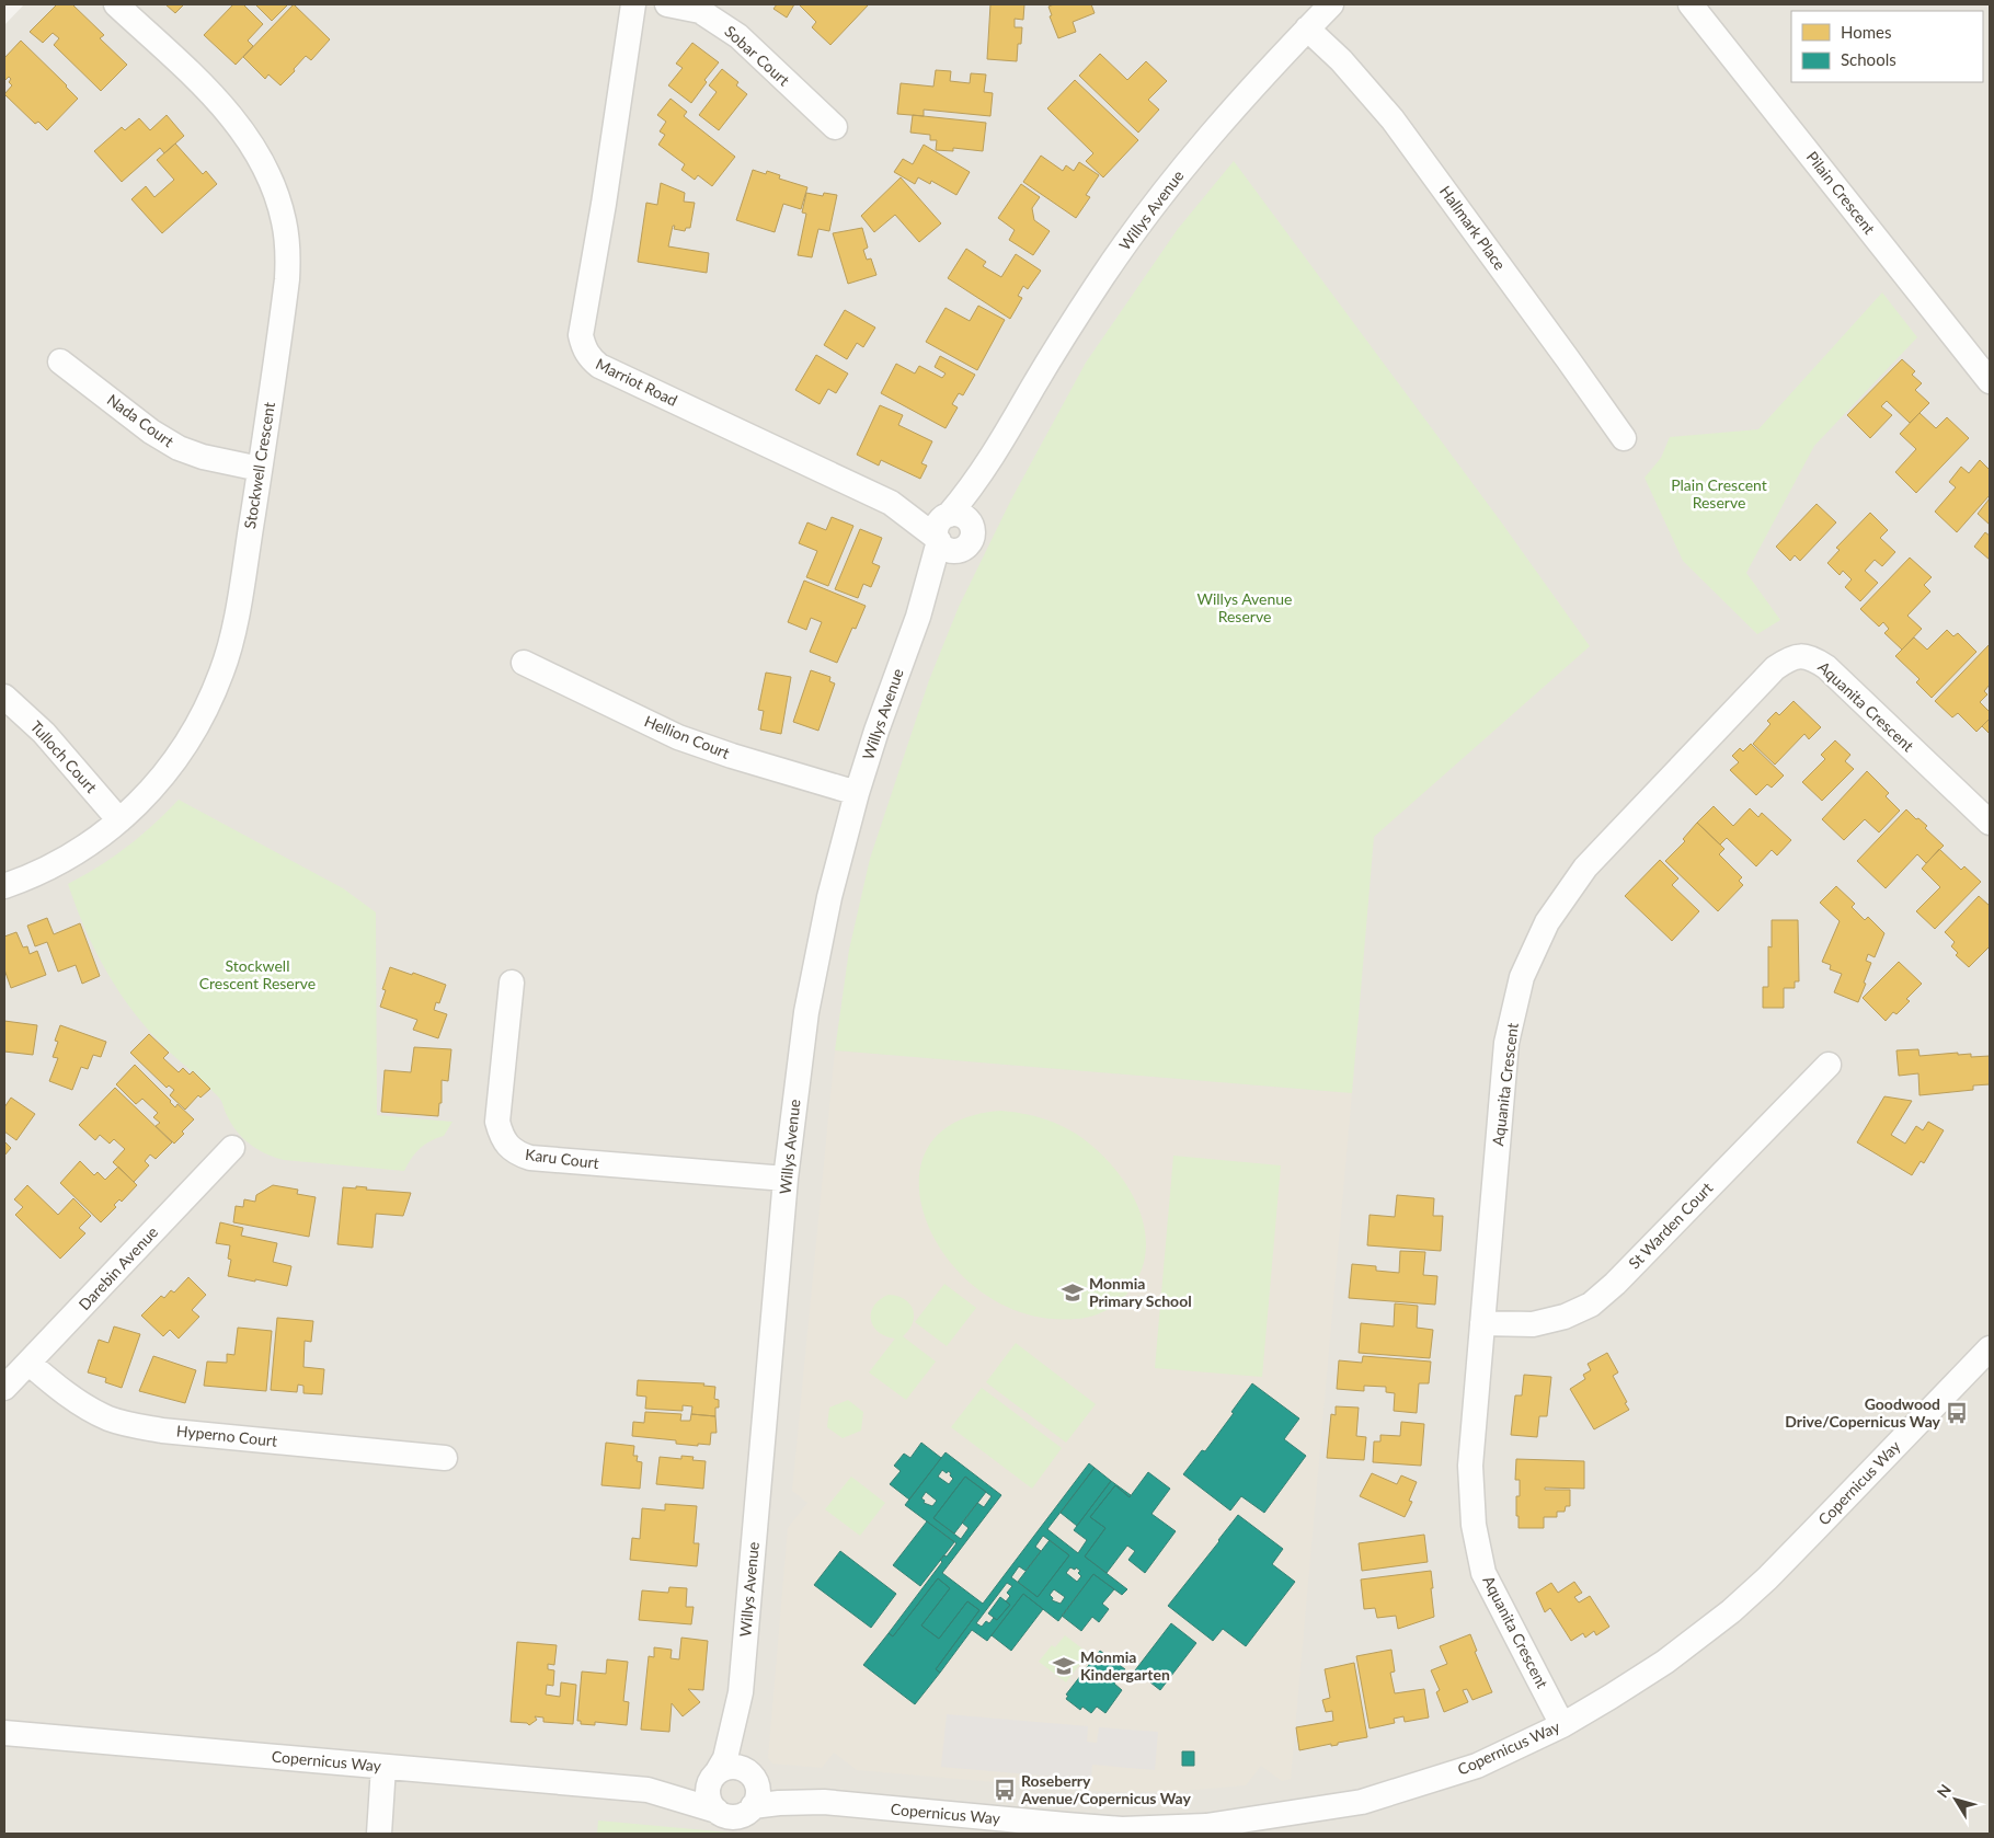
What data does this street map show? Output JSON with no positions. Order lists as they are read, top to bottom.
{
  "streets": {
    "street": [
      "Sobar Court",
      "Pilain Crescent",
      "Willys Avenue",
      "Hallmark Place",
      "Marriot Road",
      "Nada Court",
      "Stockwell Crescent",
      "Aquanita Crescent",
      "Hellion Court",
      "Tulloch Court",
      "Karu Court",
      "St Warden Court",
      "Darebin Avenue",
      "Hyperno Court",
      "Copernicus Way"
    ]
  },
  "crossings": [
    ["Willys Avenue", "Hallmark Place"],
    ["Willys Avenue", "Marriot Road"],
    ["Willys Avenue", "Hellion Court"],
    ["Willys Avenue", "Karu Court"],
    ["Willys Avenue", "Copernicus Way"],
    ["Nada Court", "Stockwell Crescent"],
    ["Stockwell Crescent", "Tulloch Court"],
    ["Aquanita Crescent", "St Warden Court"],
    ["Aquanita Crescent", "Copernicus Way"],
    ["Darebin Avenue", "Hyperno Court"]
  ],
  "parks": ["Plain Crescent Reserve", "Willys Avenue Reserve", "Stockwell Crescent Reserve"],
  "places": {
    "school or university": ["Monmia Primary School", "Monmia Kindergarten"],
    "bus stop": ["Goodwood Drive/Copernicus Way", "Roseberry Avenue/Copernicus Way"]
  },
  "legend": ["Homes", "Schools"],
  "north": "top left"
}
